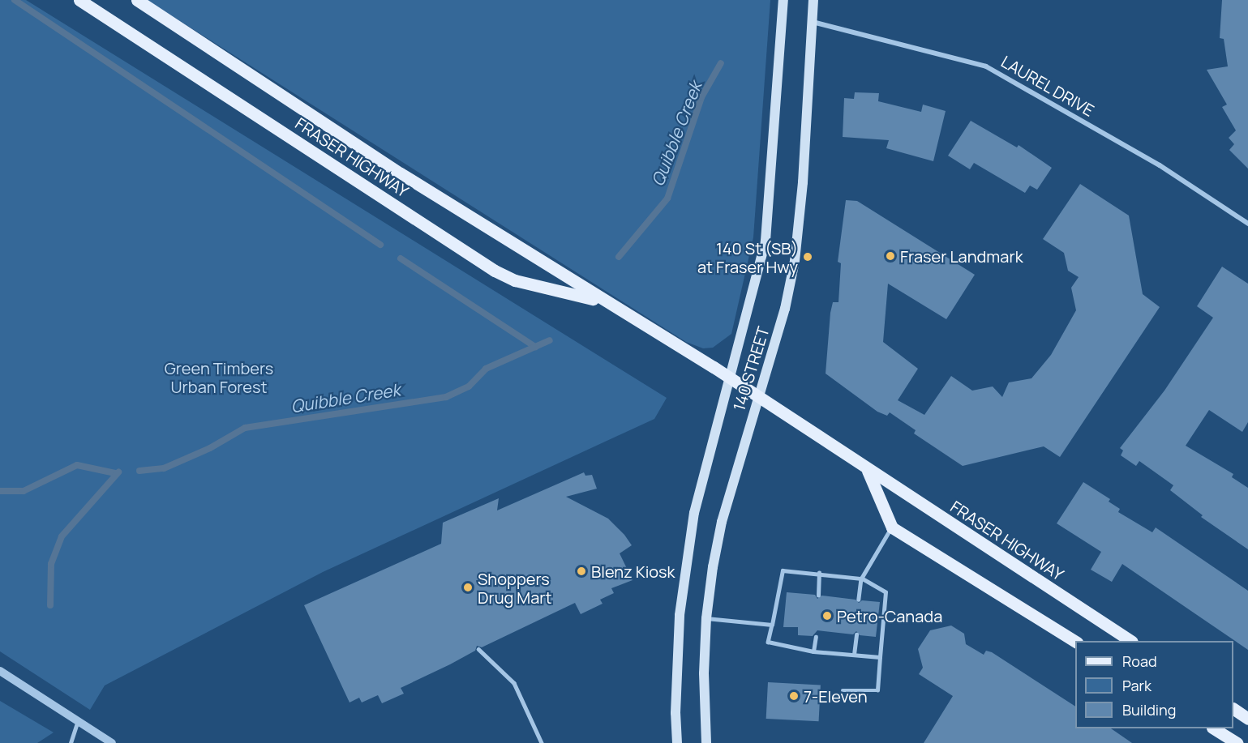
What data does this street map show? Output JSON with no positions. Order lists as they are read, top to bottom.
{
  "streets": {
    "main road": ["FRASER HIGHWAY", "140 STREET"],
    "street": ["LAUREL DRIVE"]
  },
  "crossings": [
    ["LAUREL DRIVE", "140 STREET"],
    ["FRASER HIGHWAY", "140 STREET"]
  ],
  "water": ["Quibble Creek"],
  "parks": ["Green Timbers Urban Forest"],
  "places": [
    "Fraser Landmark",
    "140 St (SB) at Fraser Hwy",
    "Blenz Kiosk",
    "Shoppers Drug Mart",
    "Petro-Canada",
    "7-Eleven"
  ],
  "legend": ["Road", "Park", "Building"]
}
